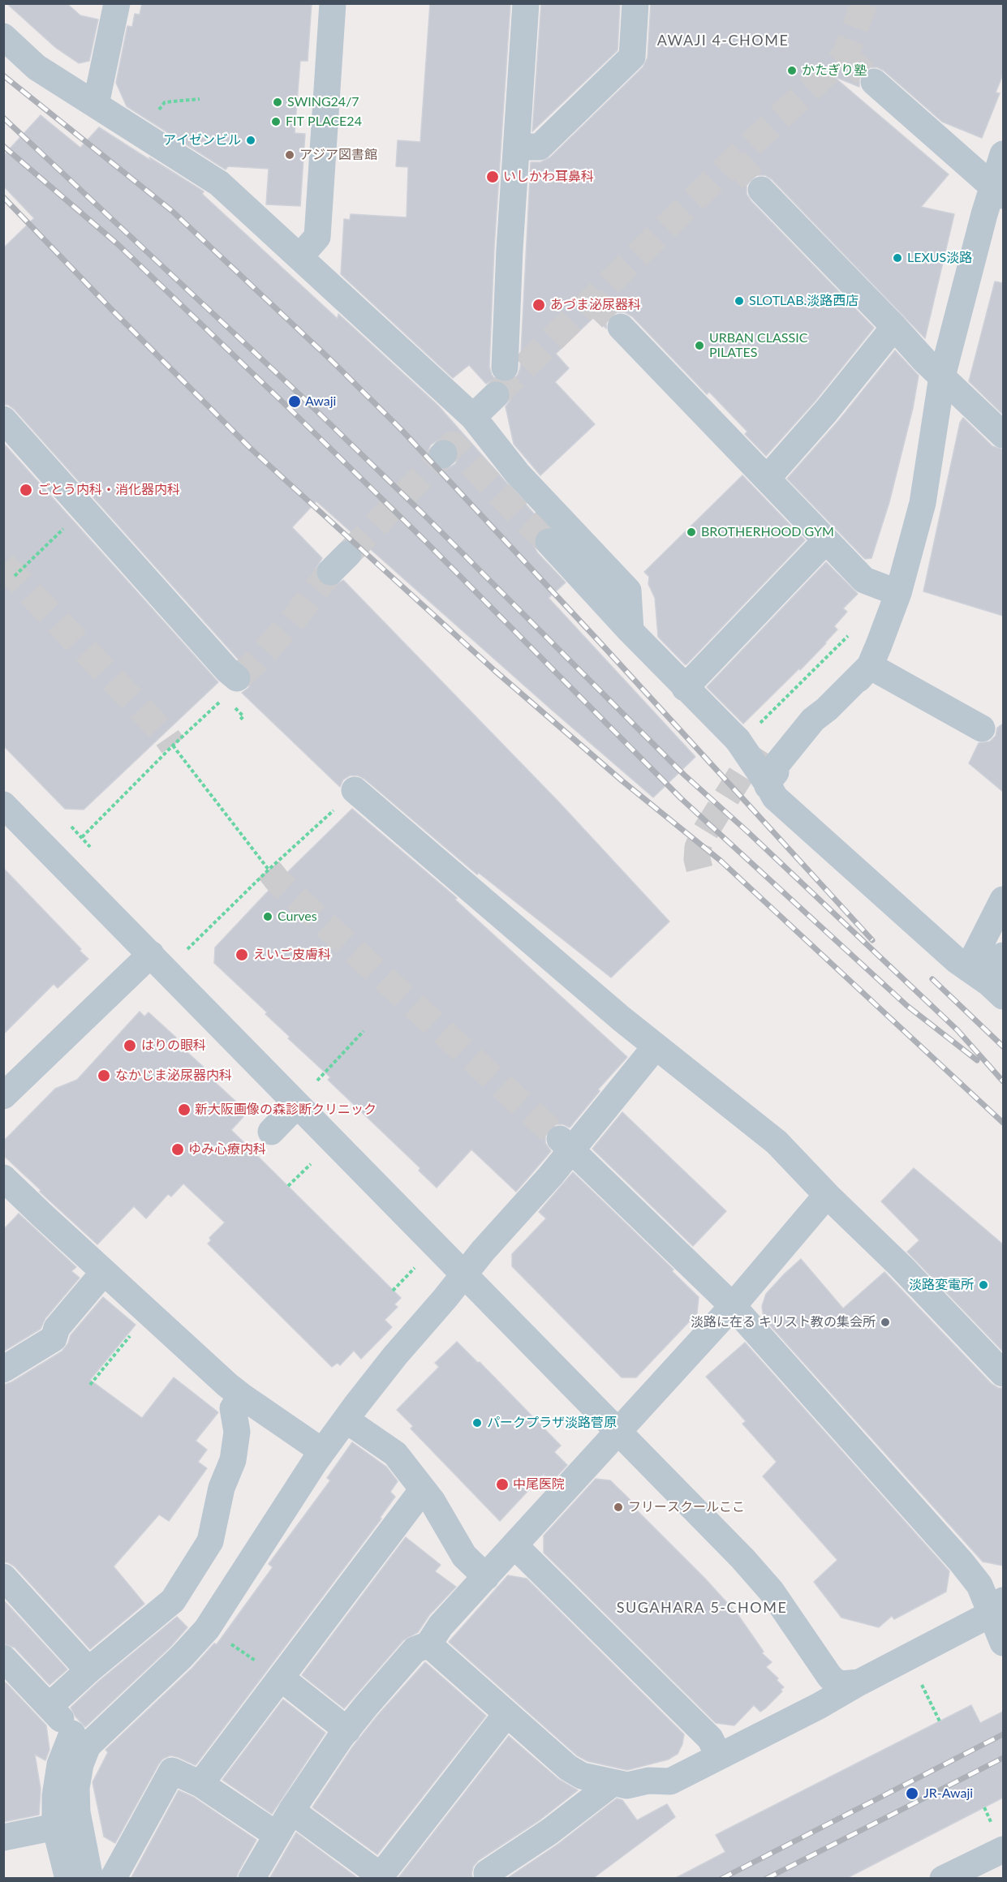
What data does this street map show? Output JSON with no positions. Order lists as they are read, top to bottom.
{
  "districts": ["AWAJI 4-CHOME", "SUGAHARA 5-CHOME"],
  "places": [
    "かたぎり塾",
    "SWING24/7",
    "FIT PLACE24",
    "アイゼンビル",
    "アジア図書館",
    "いしかわ耳鼻科",
    "LEXUS淡路",
    "SLOTLAB.淡路西店",
    "あづま泌尿器科",
    "URBAN CLASSIC PILATES",
    "Awaji",
    "ごとう内科・消化器内科",
    "BROTHERHOOD GYM",
    "Curves",
    "えいご皮膚科",
    "はりの眼科",
    "なかじま泌尿器内科",
    "新大阪画像の森診断クリニック",
    "ゆみ心療内科",
    "淡路変電所",
    "淡路に在る キリスト教の集会所",
    "パークプラザ淡路菅原",
    "中尾医院",
    "フリースクールここ",
    "JR-Awaji"
  ]
}
